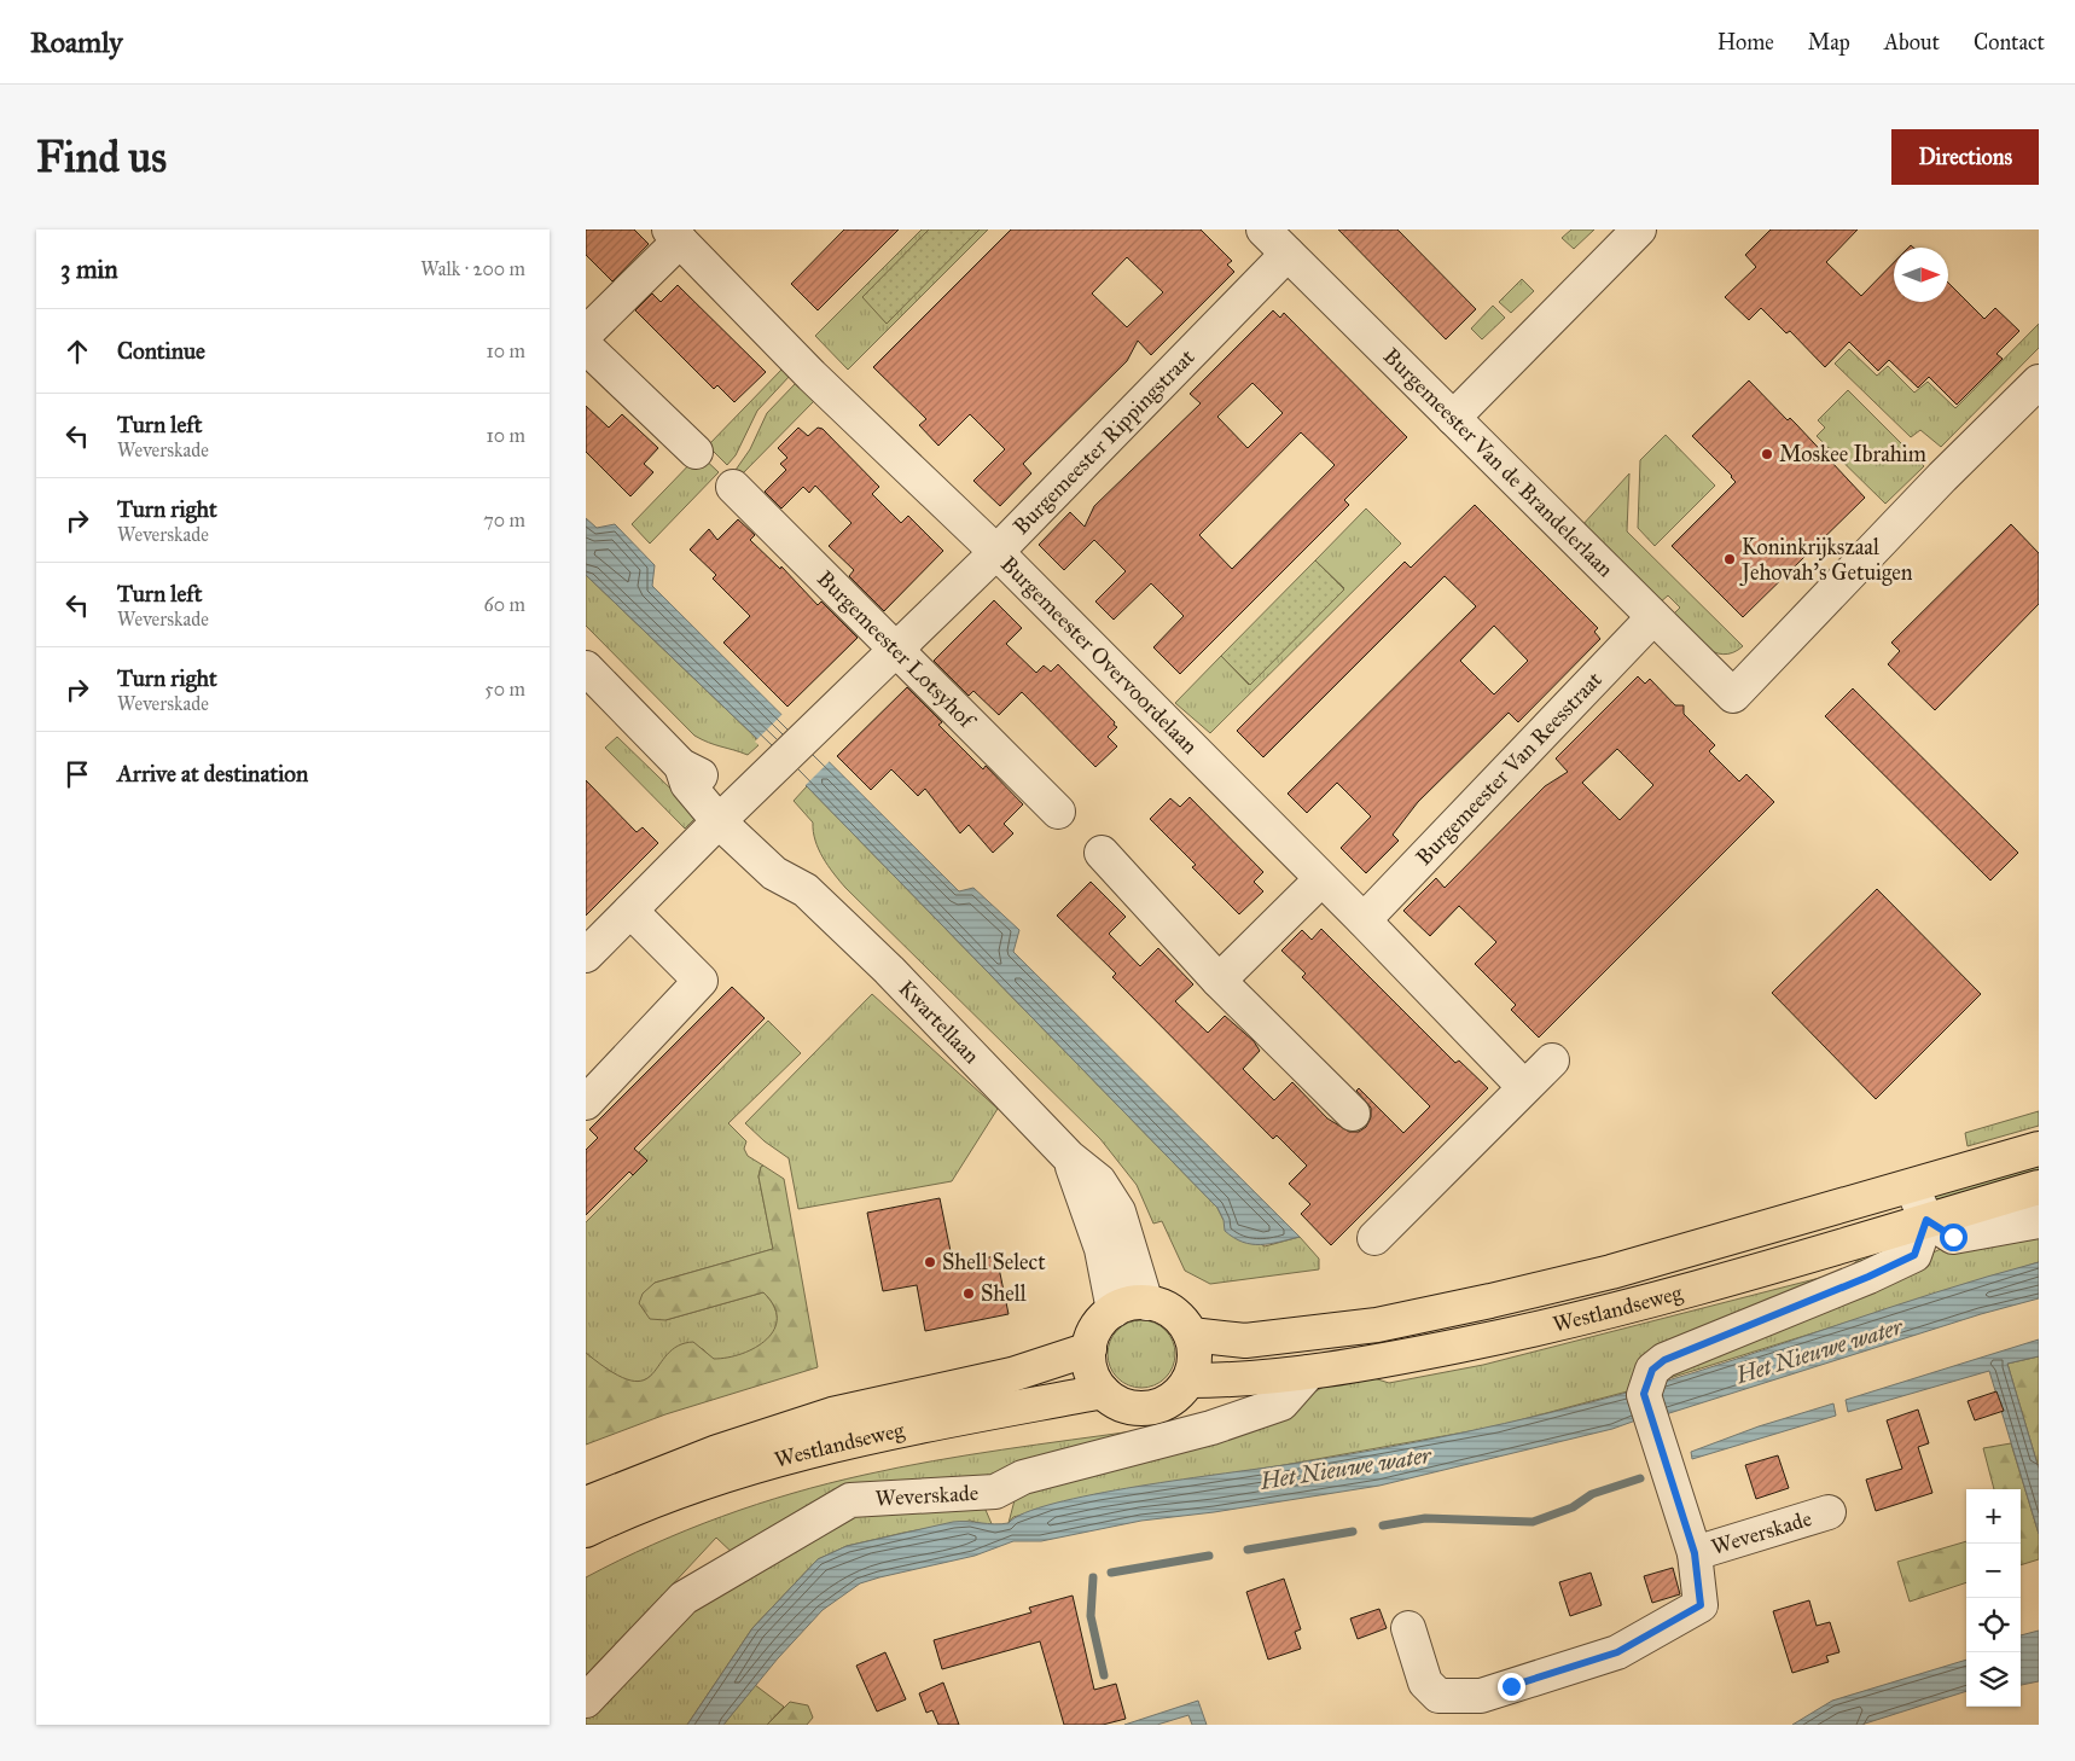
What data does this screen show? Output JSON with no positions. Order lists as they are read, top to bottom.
{
  "streets": {
    "main road": ["Westlandseweg"],
    "street": [
      "Burgemeester Rippingstraat",
      "Burgemeester Van de Brandelerlaan",
      "Burgemeester Lotsyhof",
      "Burgemeester Overvoordelaan",
      "Burgemeester Van Reesstraat",
      "Kwartellaan",
      "Weverskade"
    ]
  },
  "crossings": [
    ["Burgemeester Rippingstraat", "Burgemeester Van de Brandelerlaan"],
    ["Burgemeester Rippingstraat", "Burgemeester Lotsyhof"],
    ["Burgemeester Rippingstraat", "Burgemeester Overvoordelaan"],
    ["Burgemeester Rippingstraat", "Kwartellaan"],
    ["Burgemeester Van de Brandelerlaan", "Burgemeester Van Reesstraat"],
    ["Burgemeester Overvoordelaan", "Burgemeester Van Reesstraat"],
    ["Kwartellaan", "Westlandseweg"],
    ["Westlandseweg", "Weverskade"]
  ],
  "water": ["Het Nieuwe water"],
  "places": [
    "Moskee Ibrahim",
    "Koninkrijkszaal Jehovah's Getuigen",
    "Shell Select",
    "Shell"
  ],
  "north": "right",
  "page": {
    "header": "Roamly",
    "nav": [
      "Home",
      "Map",
      "About",
      "Contact"
    ],
    "buttons": "Directions",
    "title": "Find us",
    "heading": ["3 min", "Walk · 200 m"],
    "list": [
      ["Continue", "10 m"],
      ["Turn left", "Weverskade", "10 m"],
      ["Turn right", "Weverskade", "70 m"],
      ["Turn left", "Weverskade", "60 m"],
      ["Turn right", "Weverskade", "50 m"],
      "Arrive at destination"
    ],
    "map_buttons": ["+", "−"]
  }
}
